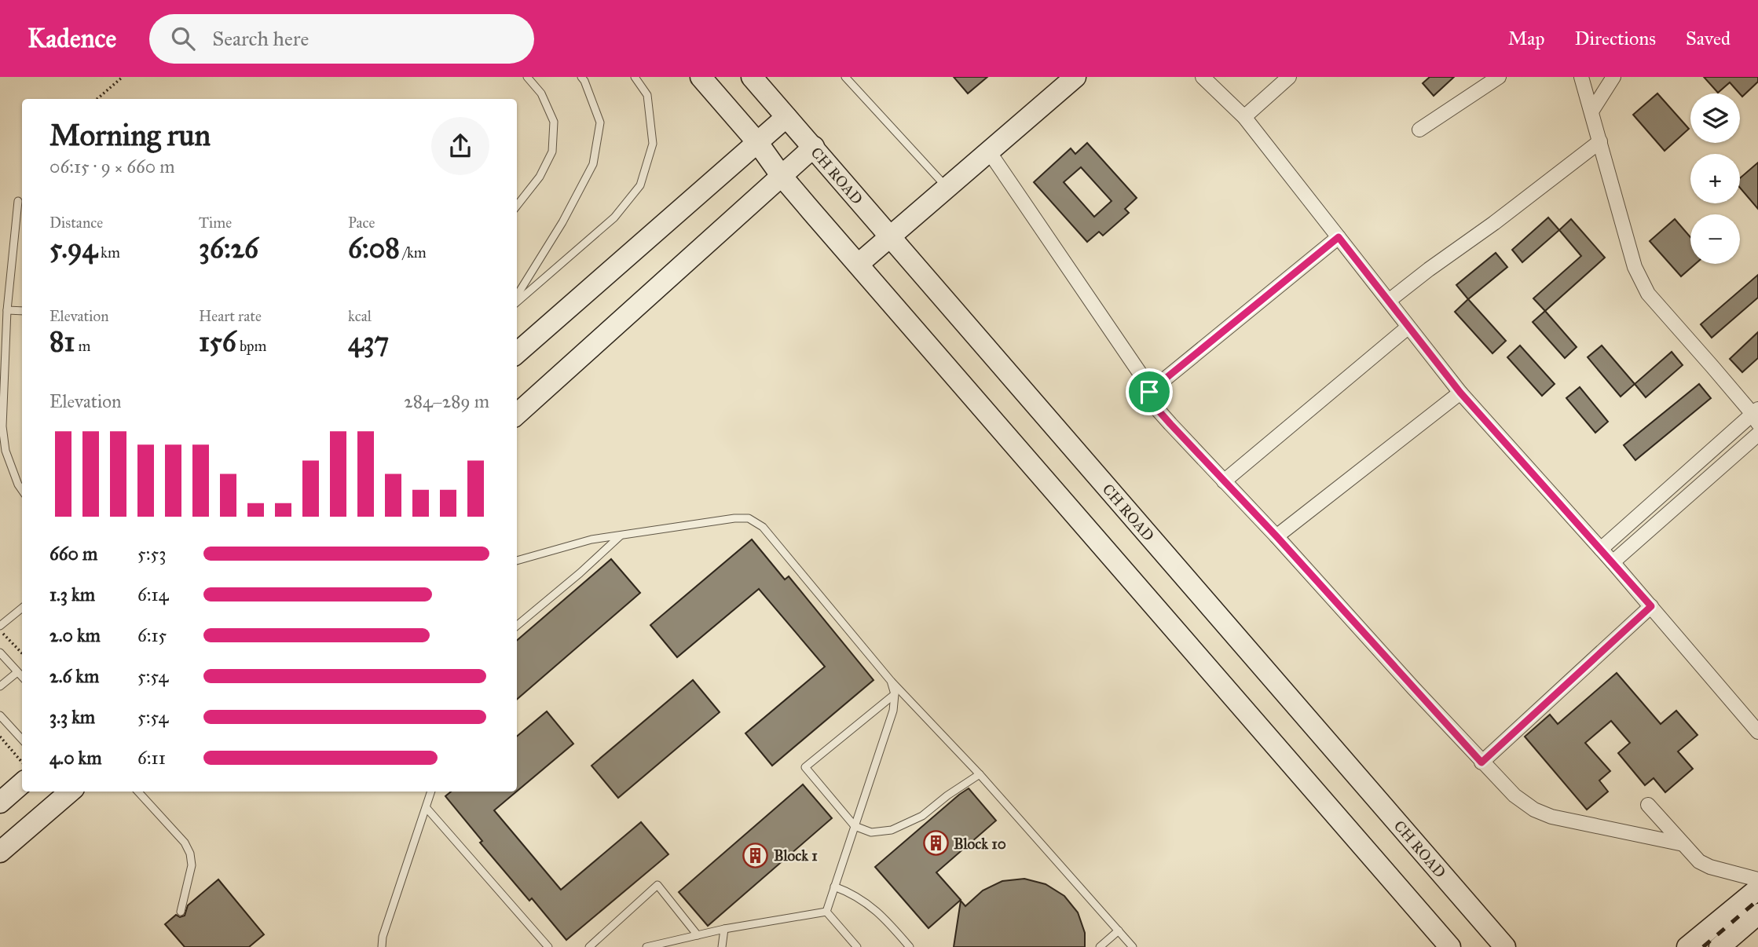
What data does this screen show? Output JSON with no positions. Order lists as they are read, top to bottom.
{
  "streets": {
    "street": ["CH ROAD"]
  },
  "places": {
    "building": ["Block 10", "Block 1"]
  },
  "page": {
    "header": "Kadence",
    "search": "Search here",
    "nav": ["Map", "Directions", "Saved"],
    "map_buttons": ["+", "−"],
    "heading": ["Morning run", "06:15 · 9 × 660 m"],
    "stats": [
      ["Distance", "5.94 km"],
      ["Time", "36:26"],
      ["Pace", "6:08 /km"],
      ["Elevation", "81 m"],
      ["Heart rate", "156 bpm"],
      ["kcal", "437"]
    ],
    "chart": ["Elevation", "284–289 m"],
    "list": [
      {
        "name": "660 m",
        "note": "5:53"
      },
      {
        "name": "1.3 km",
        "note": "6:14"
      },
      {
        "name": "2.0 km",
        "note": "6:15"
      },
      {
        "name": "2.6 km",
        "note": "5:54"
      },
      {
        "name": "3.3 km",
        "note": "5:54"
      },
      {
        "name": "4.0 km",
        "note": "6:11"
      }
    ]
  }
}
